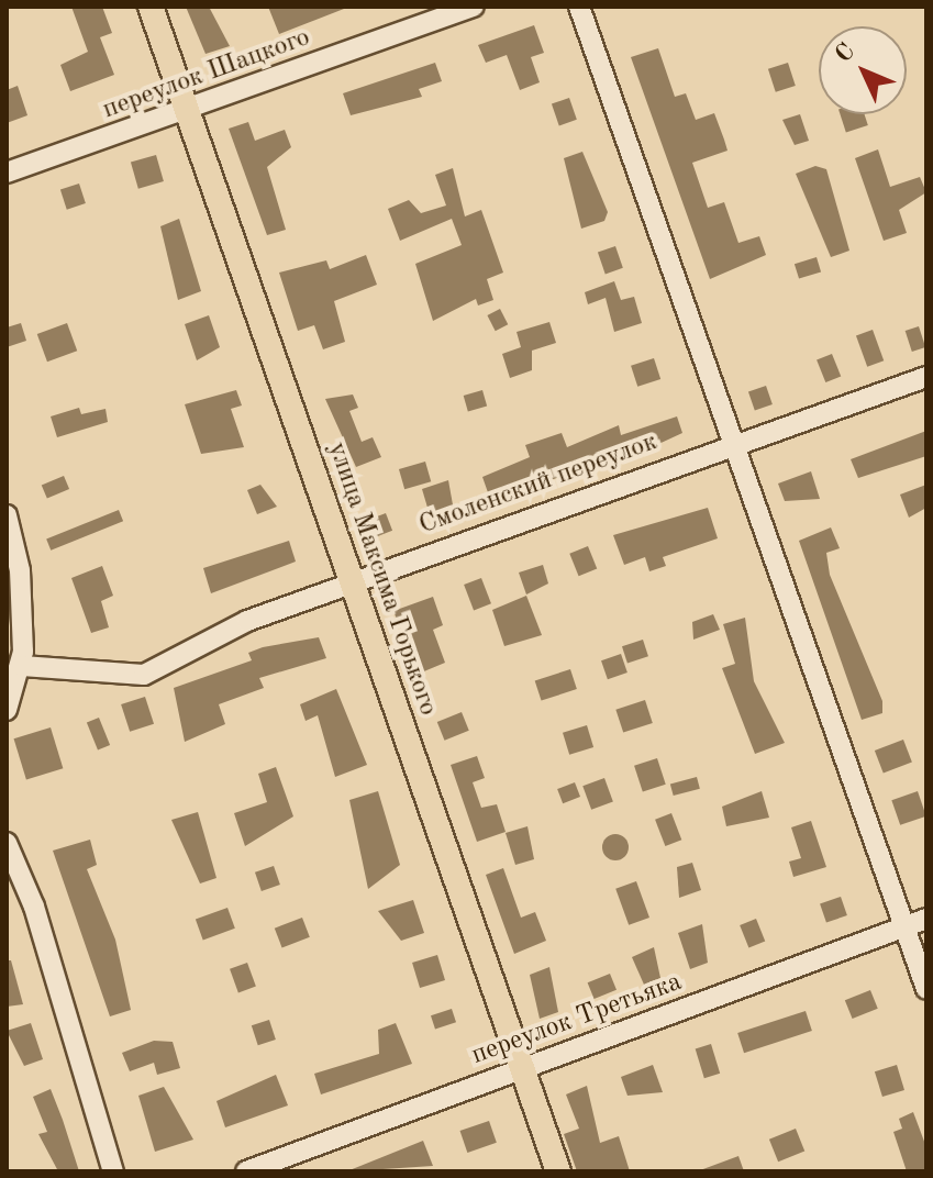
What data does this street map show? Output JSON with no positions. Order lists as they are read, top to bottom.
{
  "streets": {
    "main road": ["улица Максима Горького"],
    "street": ["переулок Шацкого", "Смоленский переулок", "переулок Третьяка"]
  },
  "crossings": [
    ["переулок Шацкого", "улица Максима Горького"],
    ["Смоленский переулок", "улица Максима Горького"],
    ["улица Максима Горького", "переулок Третьяка"]
  ],
  "north": "top left"
}
